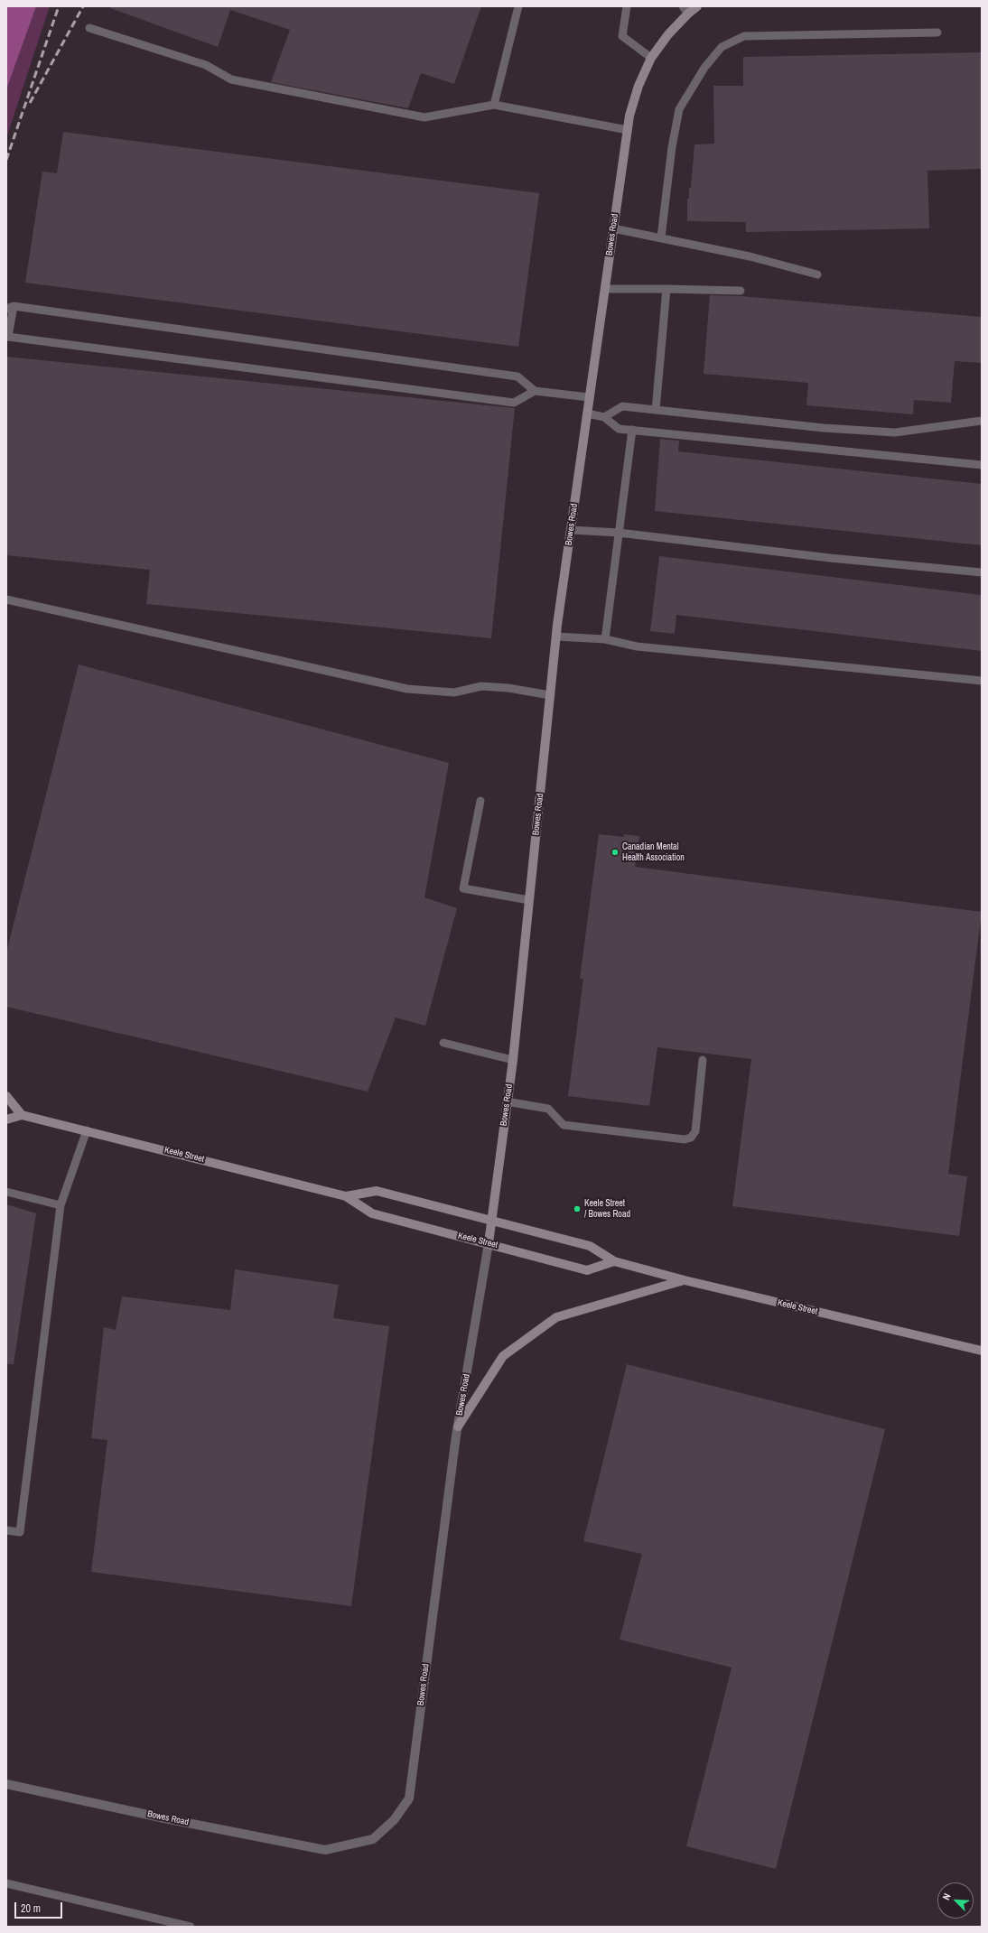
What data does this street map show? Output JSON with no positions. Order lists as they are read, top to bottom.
{
  "streets": {
    "main road": ["Bowes Road", "Keele Street"]
  },
  "crossings": [
    ["Bowes Road", "Keele Street"]
  ],
  "places": ["Canadian Mental Health Association", "Keele Street / Bowes Road"],
  "scale_bar": "20 m",
  "north": "top left"
}
